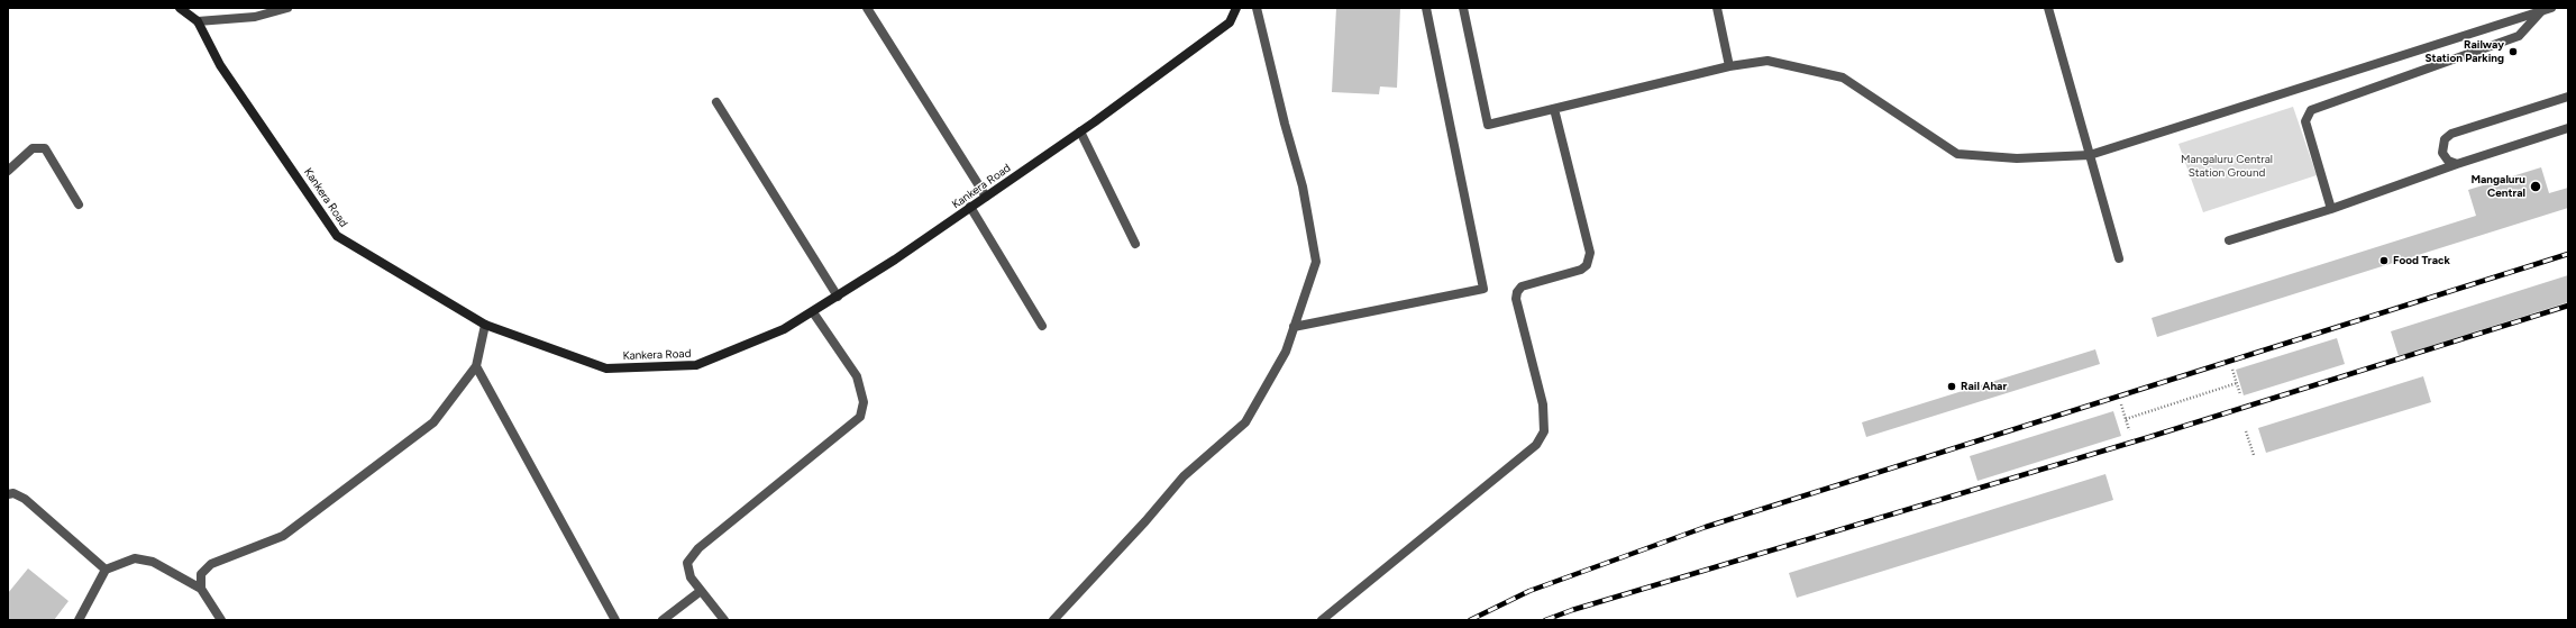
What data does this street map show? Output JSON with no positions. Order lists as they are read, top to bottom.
{
  "streets": {
    "street": ["Kankera Road"]
  },
  "parks": ["Mangaluru Central Station Ground"],
  "places": [
    "Railway Station Parking",
    "Mangaluru Central",
    "Food Track",
    "Rail Ahar"
  ]
}
